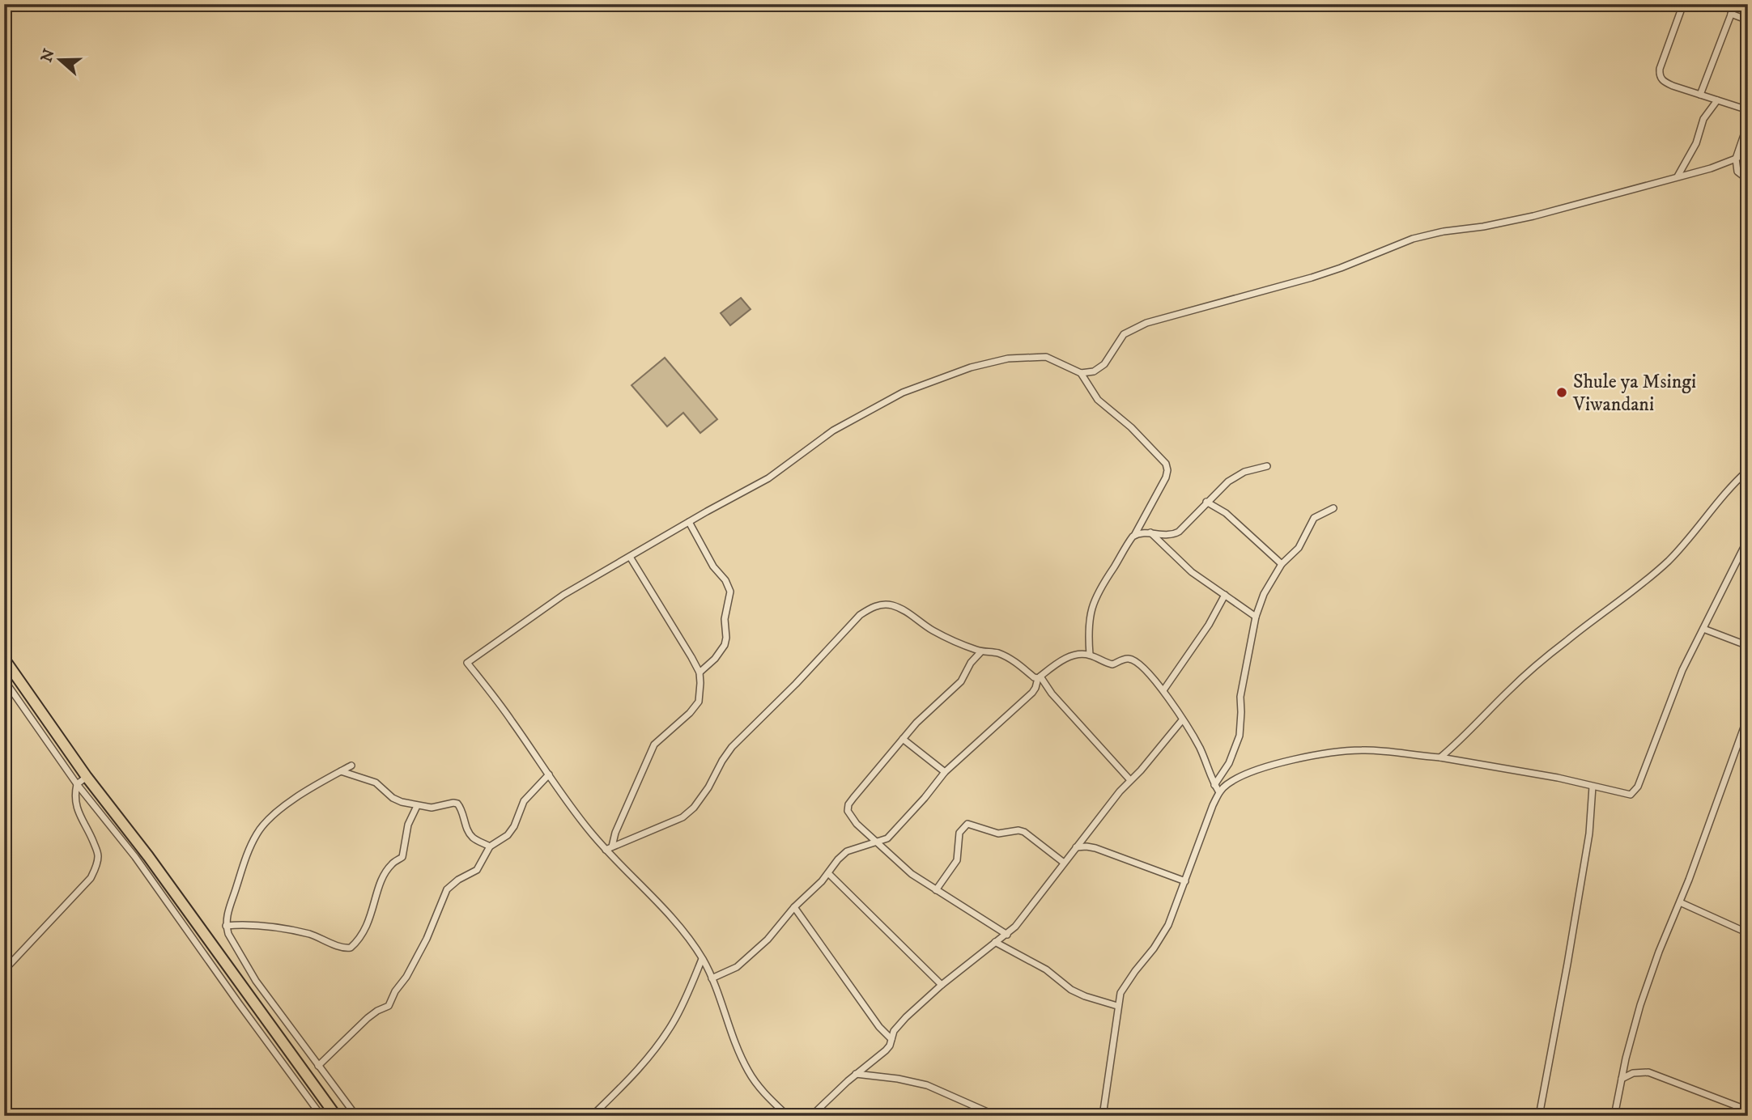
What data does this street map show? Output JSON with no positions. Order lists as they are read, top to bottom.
{
  "places": ["Shule ya Msingi Viwandani"],
  "north": "left"
}
